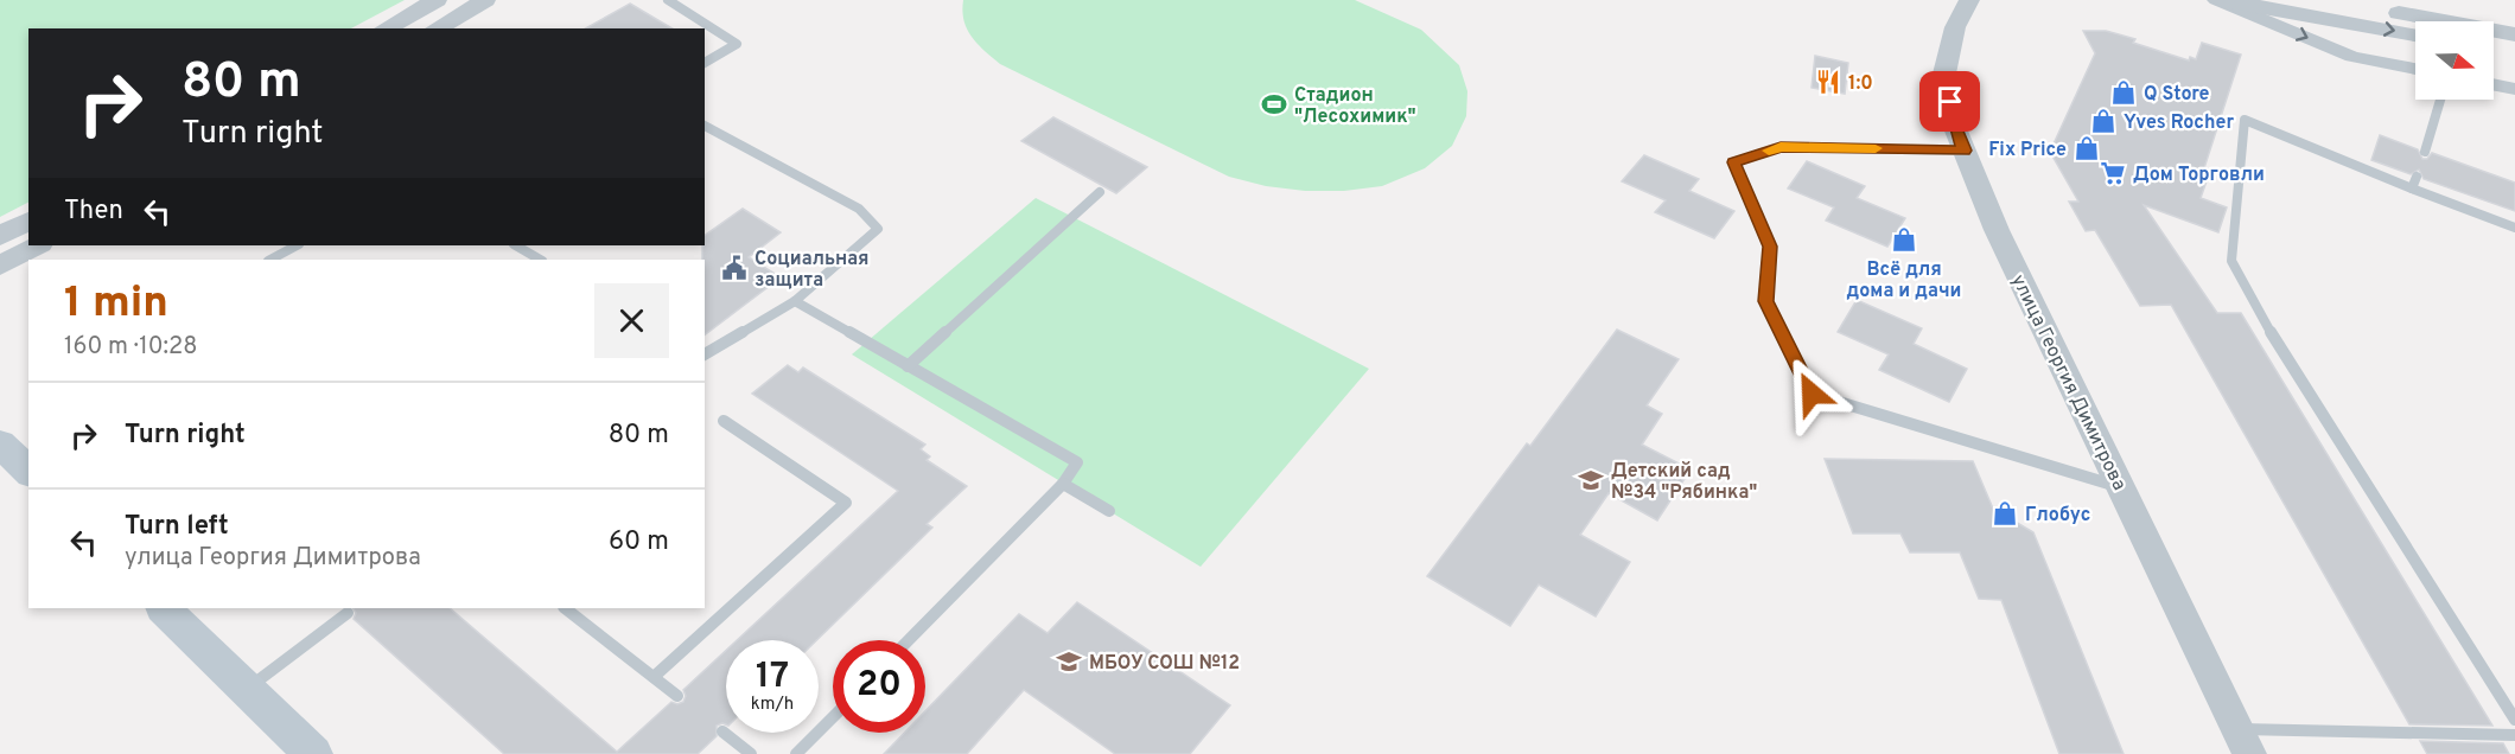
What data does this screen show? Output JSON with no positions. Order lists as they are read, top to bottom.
{
  "streets": {
    "street": ["улица Георгия Димитрова"]
  },
  "places": {
    "restaurant": ["1:0"],
    "shop": [
      "Q Store",
      "Yves Rocher",
      "Fix Price",
      "Всё для дома и дачи",
      "Глобус"
    ],
    "sports": ["Стадион \"Лесохимик\""],
    "supermarket": ["Дом Торговли"],
    "public building": ["Социальная защита"],
    "school or university": ["Детский сад №34 \"Рябинка\"", "МБОУ СОШ №12"]
  },
  "north": "right",
  "page": {
    "turn": ["80 m", "Turn right"],
    "then": "Then",
    "heading": ["1 min", "160 m · 10:28"],
    "list": [
      {
        "name": "Turn right",
        "value": "80 m"
      },
      {
        "name": "Turn left",
        "note": "улица Георгия Димитрова",
        "value": "60 m"
      }
    ],
    "speed": "17 km/h",
    "limit": "20"
  }
}
